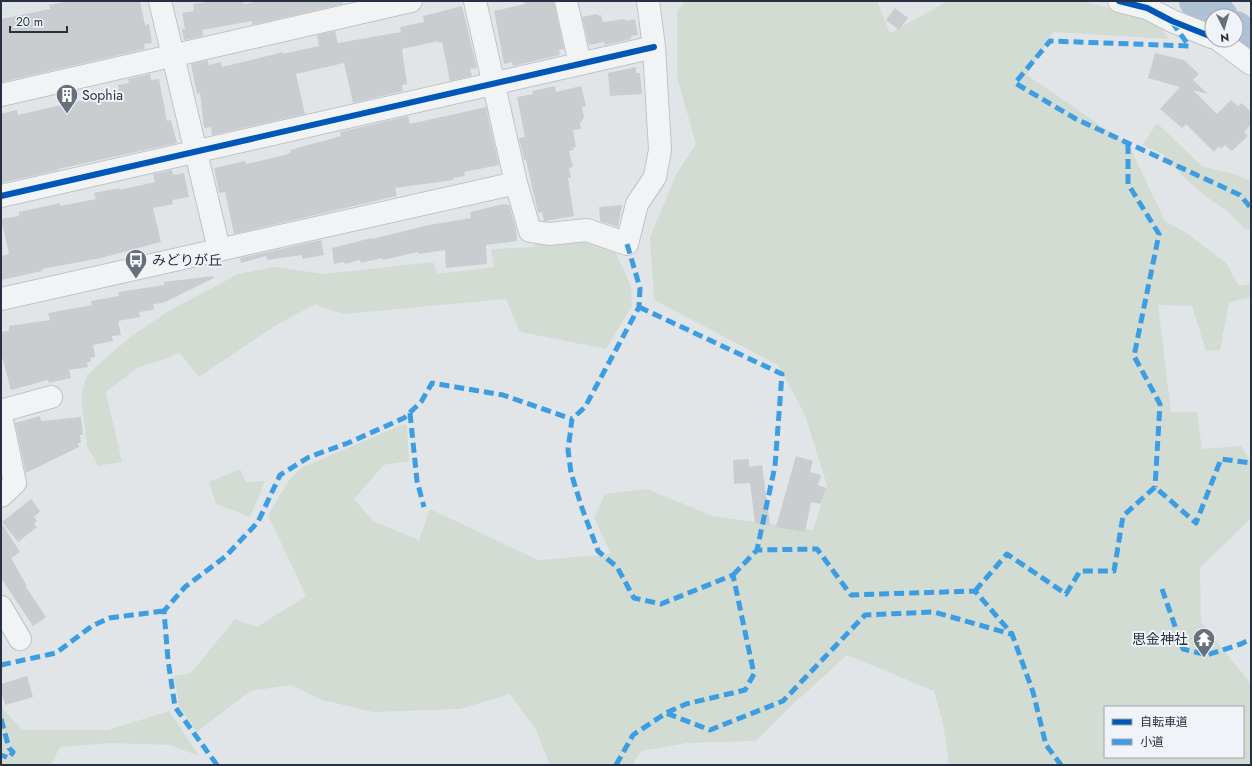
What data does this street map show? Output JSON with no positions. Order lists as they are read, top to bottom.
{
  "places": {
    "building": ["Sophia"],
    "bus stop": ["みどりが丘"],
    "temple": ["思金神社"]
  },
  "legend": ["自転車道", "小道"],
  "scale_bar": "20 m",
  "north": "bottom"
}
